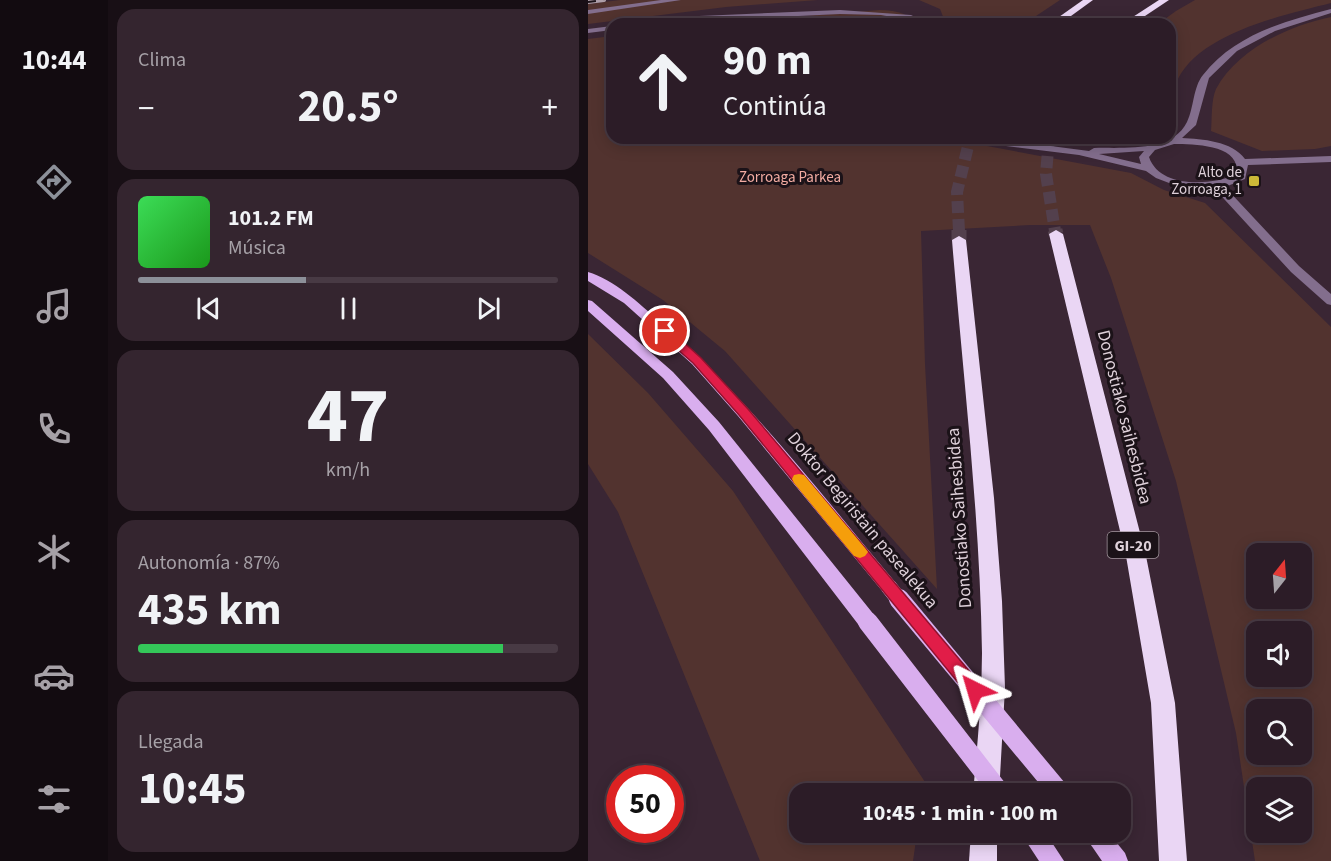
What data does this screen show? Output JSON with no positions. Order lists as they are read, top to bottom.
{
  "streets": {
    "highway": ["Donostiako saihesbidea", "Donostiako Saihesbidea", "GI-20"],
    "main road": ["Doktor Begiristain pasealekua"]
  },
  "parks": ["Zorroaga Parkea"],
  "places": {
    "transit": ["Alto de Zorroaga, 1"]
  },
  "north": "top",
  "page": {
    "tabs": "10:44",
    "tile": [
      "Clima",
      ["47", "km/h"],
      ["Autonomía · 87%", "435 km"],
      ["Llegada", "10:45"]
    ],
    "turn": ["90 m", "Continúa"],
    "heat": ["−", "20.5°", "+"],
    "song": ["101.2 FM", "Música"],
    "limit": "50",
    "trip": "10:45 · 1 min · 100 m"
  }
}
